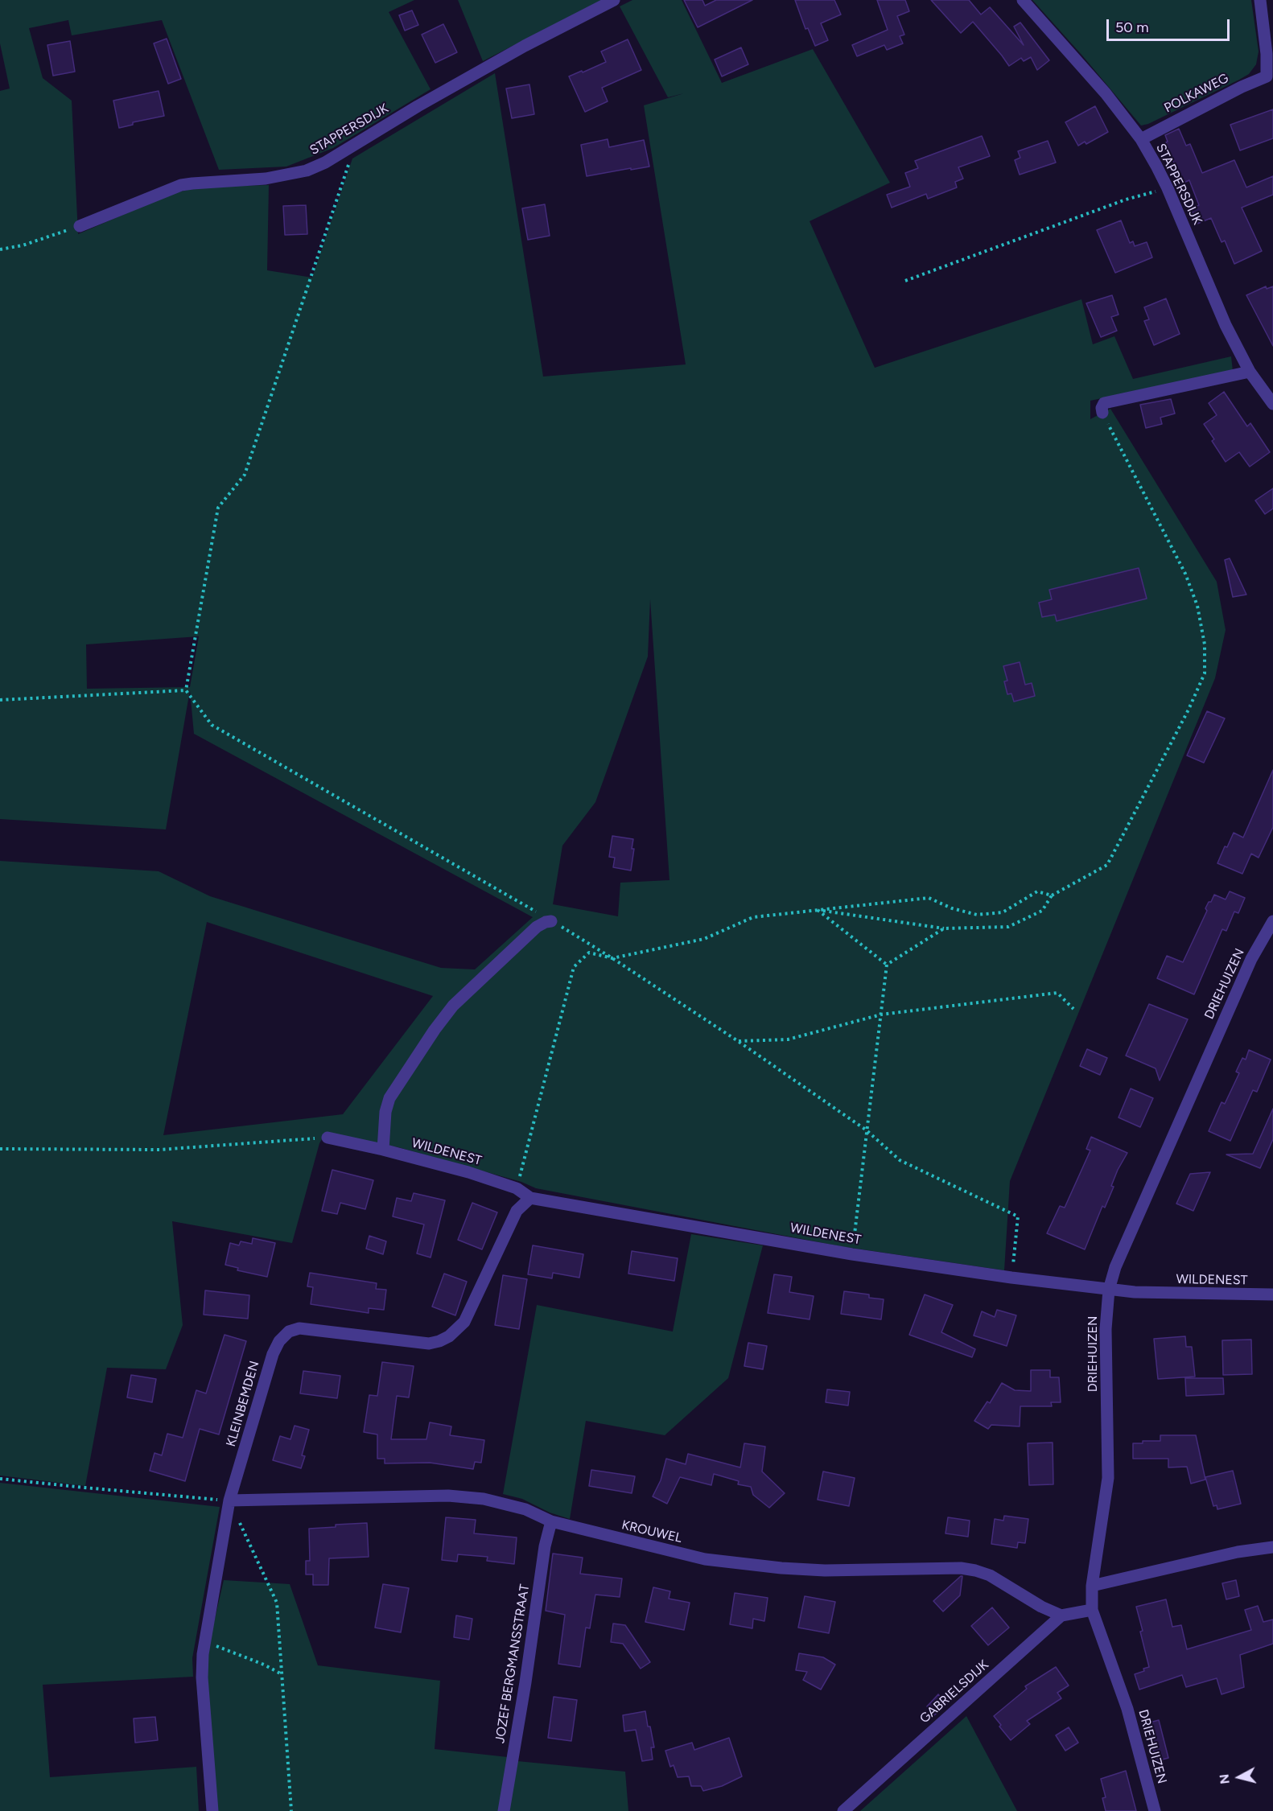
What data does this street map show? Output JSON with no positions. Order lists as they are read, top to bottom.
{
  "streets": {
    "street": [
      "POLKAWEG",
      "STAPPERSDIJK",
      "DRIEHUIZEN",
      "WILDENEST",
      "KLEINBEMDEN",
      "KROUWEL",
      "JOZEF BERGMANSSTRAAT",
      "GABRIELSDIJK"
    ]
  },
  "crossings": [
    ["POLKAWEG", "STAPPERSDIJK"],
    ["DRIEHUIZEN", "WILDENEST"],
    ["WILDENEST", "KLEINBEMDEN"],
    ["KLEINBEMDEN", "KROUWEL"],
    ["KROUWEL", "JOZEF BERGMANSSTRAAT"],
    ["KROUWEL", "GABRIELSDIJK"]
  ],
  "scale_bar": "50 m",
  "north": "left"
}
